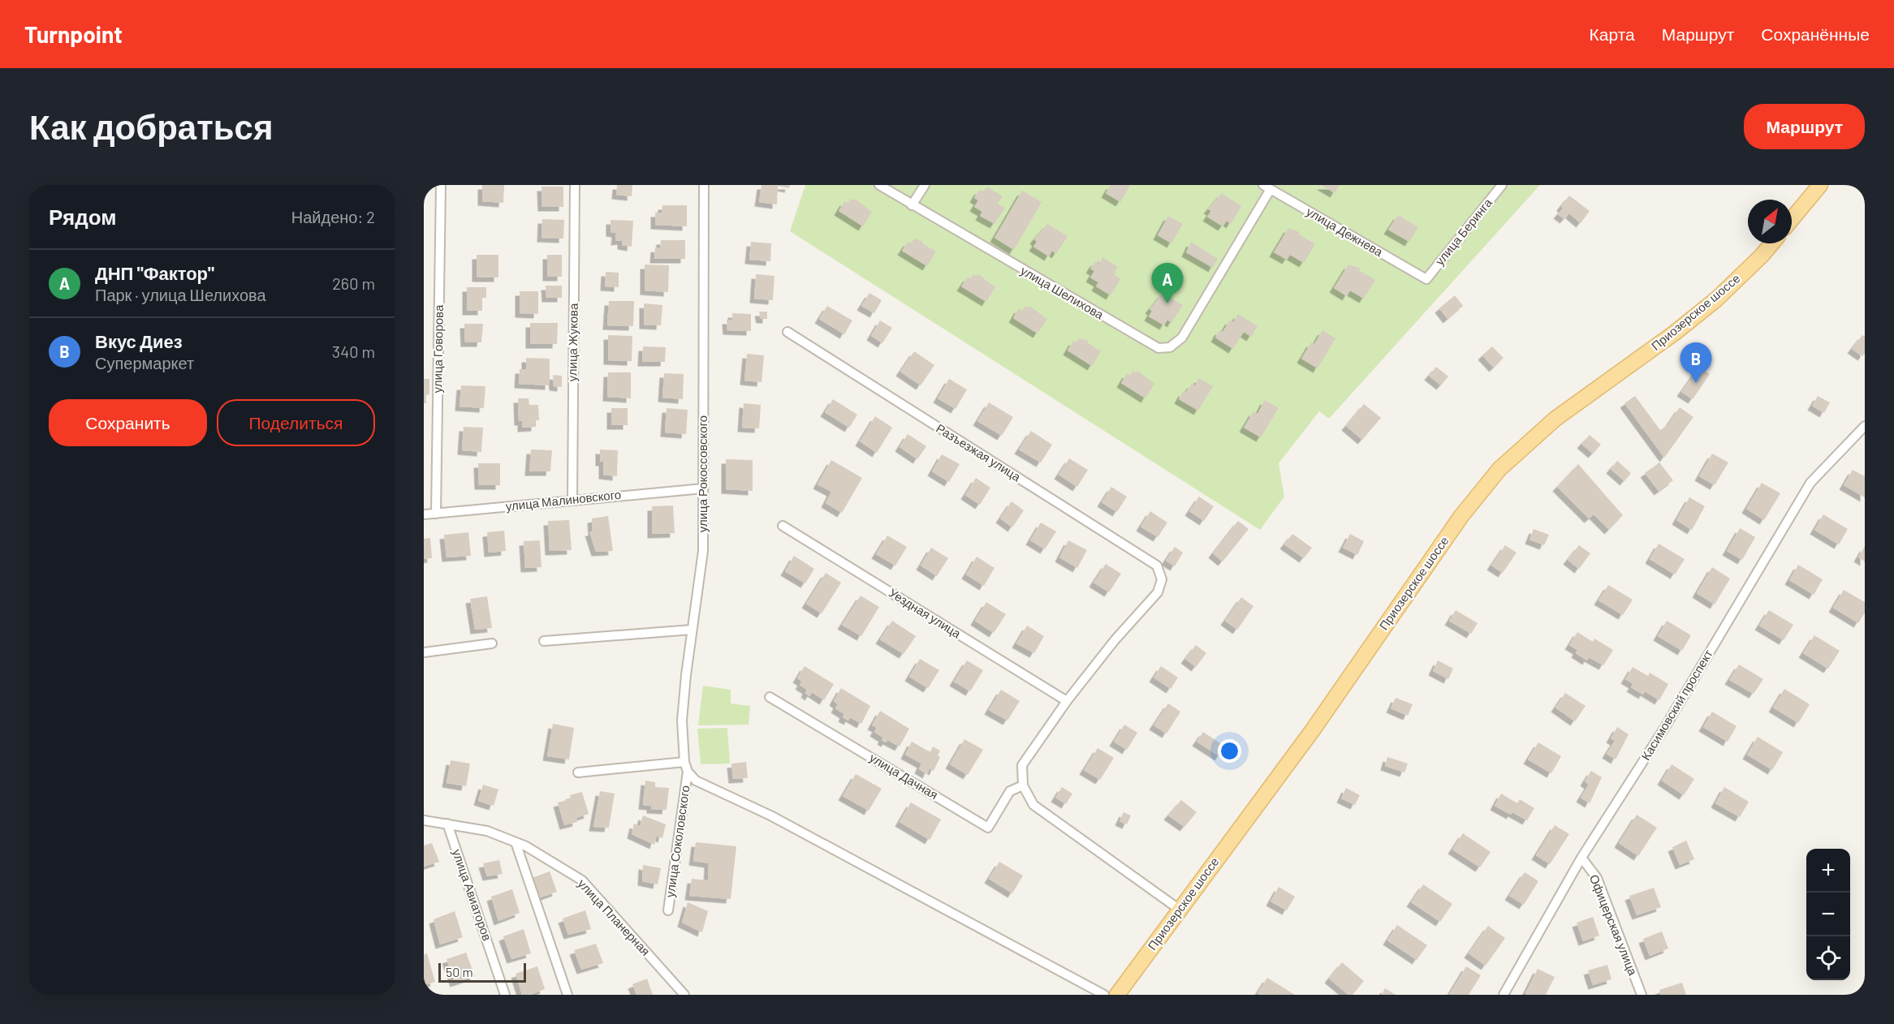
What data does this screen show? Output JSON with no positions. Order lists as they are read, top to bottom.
{
  "streets": {
    "main road": ["Приозерское шоссе"],
    "street": [
      "улица Дежнева",
      "улица Беринга",
      "улица Шелихова",
      "улица Жукова",
      "улица Говорова",
      "Разъезжая улица",
      "улица Рокоссовского",
      "улица Малиновского",
      "Уездная улица",
      "Касимовский проспект",
      "улица Дачная",
      "улица Соколовского",
      "улица Авиаторов",
      "улица Планерная",
      "Офицерская улица"
    ]
  },
  "crossings": [
    ["улица Дежнева", "улица Беринга"],
    ["улица Дежнева", "улица Шелихова"],
    ["улица Жукова", "улица Малиновского"],
    ["улица Говорова", "улица Малиновского"],
    ["Разъезжая улица", "Уездная улица"],
    ["улица Рокоссовского", "улица Малиновского"],
    ["улица Рокоссовского", "улица Соколовского"],
    ["Касимовский проспект", "Офицерская улица"],
    ["улица Авиаторов", "улица Планерная"]
  ],
  "scale_bar": "50 m",
  "north": "top right",
  "page": {
    "header": "Turnpoint",
    "nav": ["Карта", "Маршрут", "Сохранённые"],
    "buttons": [
      "Маршрут",
      ["Сохранить", "Поделиться"]
    ],
    "title": "Как добраться",
    "heading": ["Рядом", "Найдено: 2"],
    "list": [
      {
        "mark": "A",
        "name": "ДНП \"Фактор\"",
        "note": "Парк · улица Шелихова",
        "value": "260 m"
      },
      {
        "mark": "B",
        "name": "Вкус Диез",
        "note": "Супермаркет",
        "value": "340 m"
      }
    ],
    "pins": ["A", "B"],
    "map_buttons": ["+", "−"],
    "scale": "50 m"
  }
}
